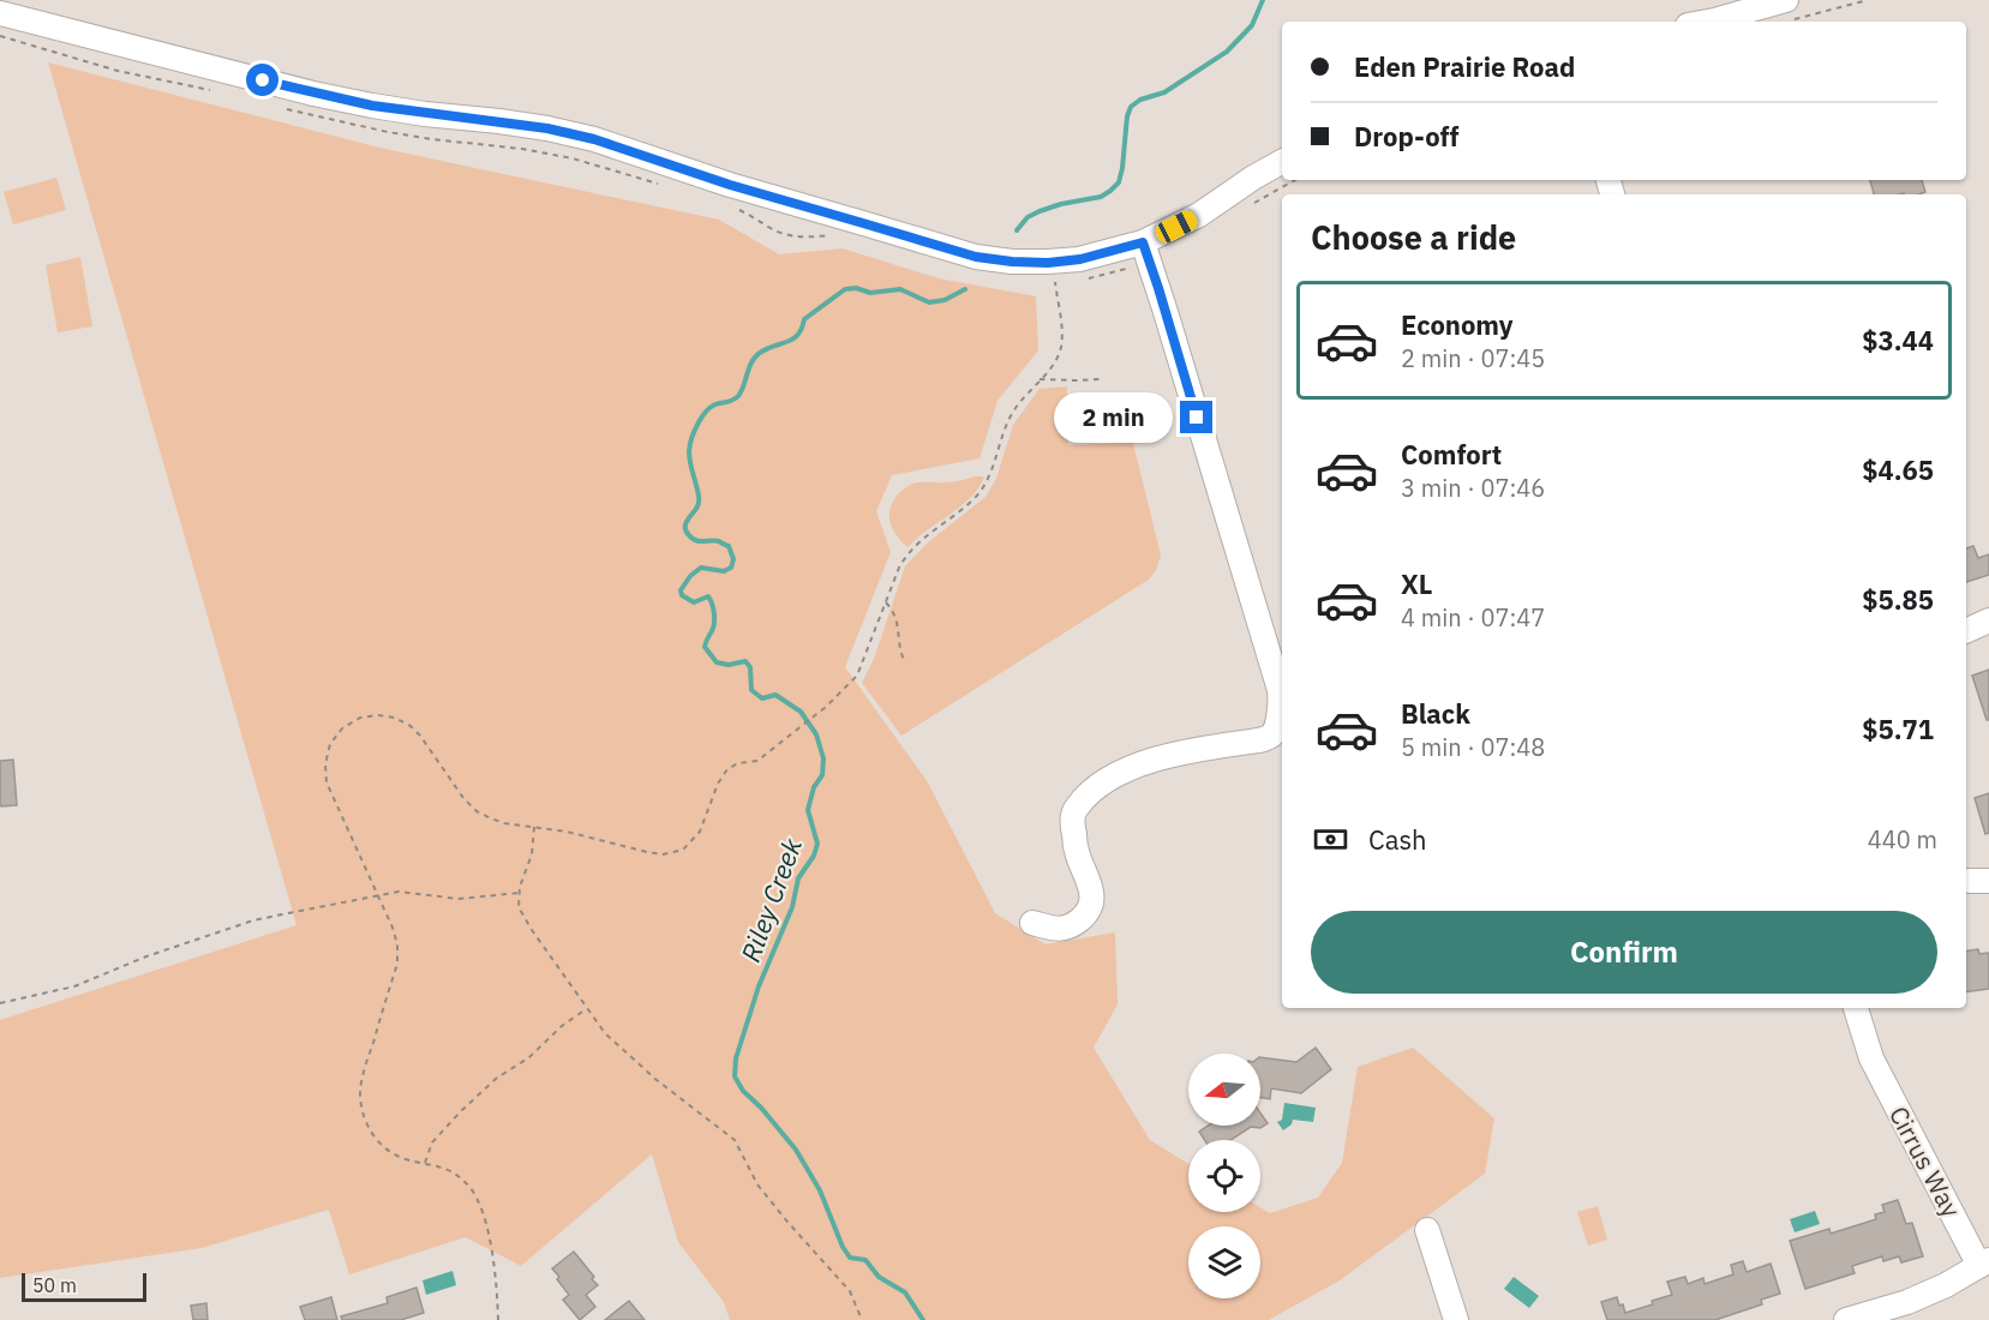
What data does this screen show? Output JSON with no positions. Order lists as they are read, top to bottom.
{
  "streets": {
    "street": ["Cirrus Way"]
  },
  "water": ["Riley Creek"],
  "scale_bar": "50 m",
  "north": "left",
  "page": {
    "banner": ["Eden Prairie Road", "Drop-off"],
    "heading": "Choose a ride",
    "list": [
      {
        "name": "Economy",
        "note": "2 min · 07:45",
        "value": "$3.44"
      },
      {
        "name": "Comfort",
        "note": "3 min · 07:46",
        "value": "$4.65"
      },
      {
        "name": "XL",
        "note": "4 min · 07:47",
        "value": "$5.85"
      },
      {
        "name": "Black",
        "note": "5 min · 07:48",
        "value": "$5.71"
      }
    ],
    "bubble": "2 min",
    "pay": ["Cash", "440 m"],
    "buttons": "Confirm",
    "scale": "50 m"
  }
}
